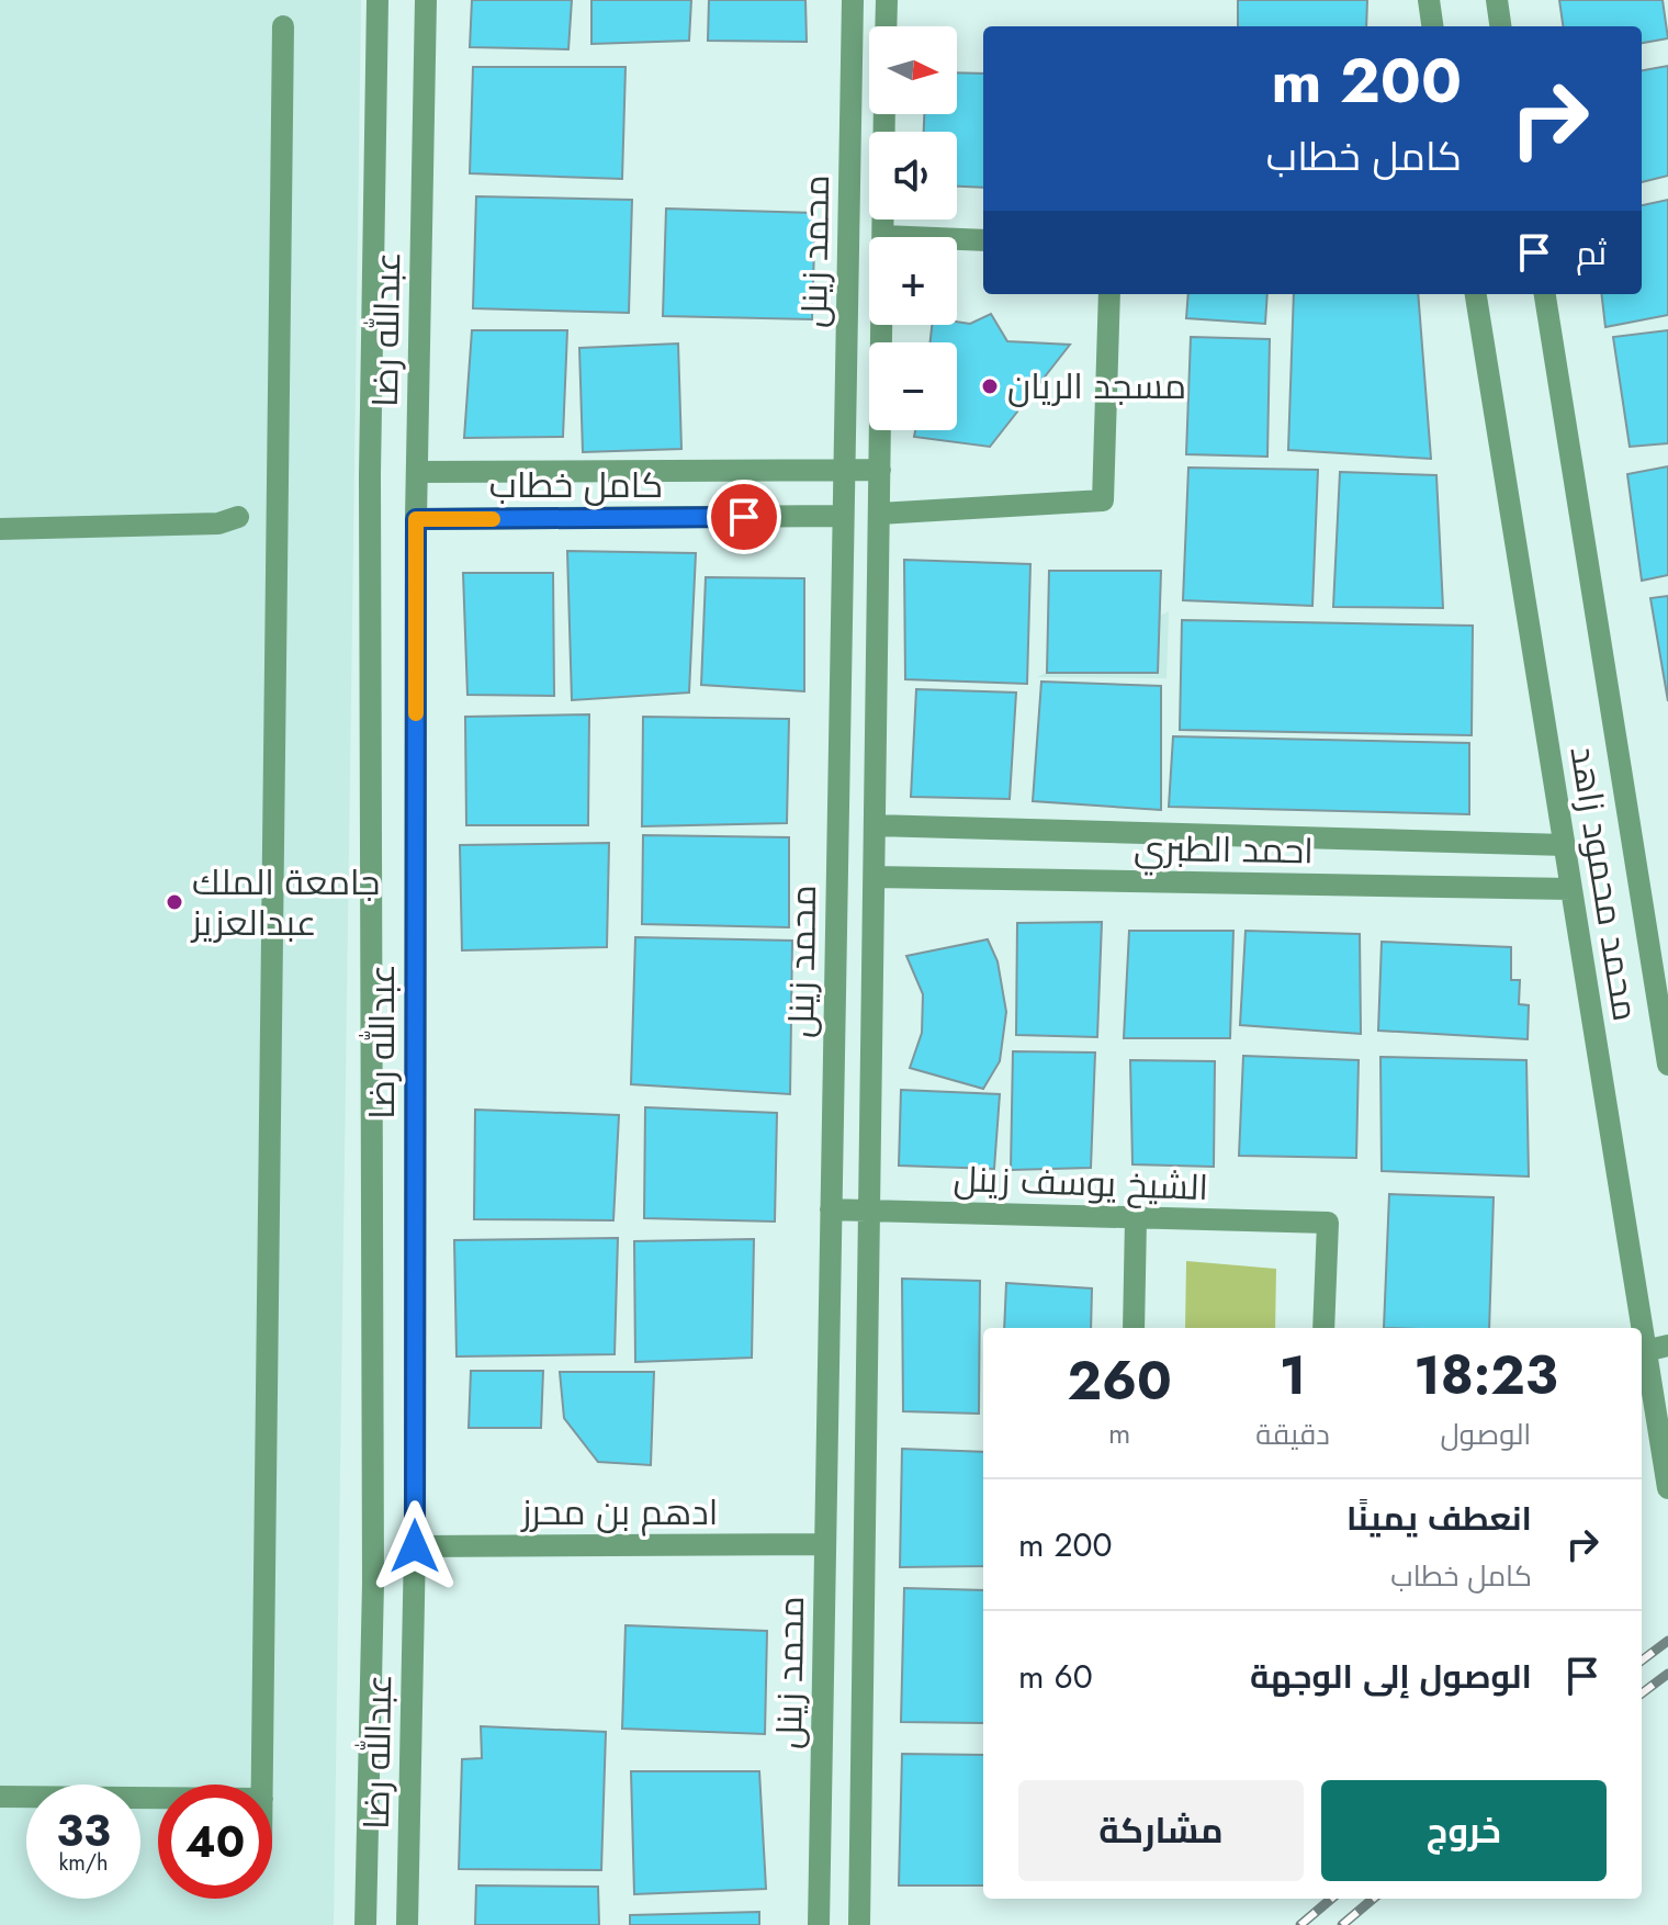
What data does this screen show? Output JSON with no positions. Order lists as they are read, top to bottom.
{
  "streets": {
    "street": [
      "محمد زينل",
      "عبدالله رضا",
      "كامل خطاب",
      "احمد الطبري",
      "محمد محمود زاهد",
      "الشيخ يوسف زينل",
      "ادهم بن محرز"
    ]
  },
  "crossings": [
    ["محمد زينل", "كامل خطاب"],
    ["محمد زينل", "احمد الطبري"],
    ["محمد زينل", "الشيخ يوسف زينل"],
    ["محمد زينل", "ادهم بن محرز"],
    ["عبدالله رضا", "كامل خطاب"],
    ["عبدالله رضا", "ادهم بن محرز"],
    ["احمد الطبري", "محمد محمود زاهد"]
  ],
  "places": ["مسجد الريان", "جامعة الملك عبدالعزيز"],
  "north": "right",
  "page": {
    "map_buttons": ["+", "−"],
    "turn": ["200 m", "كامل خطاب"],
    "then": "ثم",
    "eta": [
      "18:23",
      "الوصول",
      "1",
      "دقيقة",
      "260",
      "m"
    ],
    "list": [
      {
        "name": "انعطف يمينًا",
        "note": "كامل خطاب",
        "value": "200 m"
      },
      {
        "name": "الوصول إلى الوجهة",
        "value": "60 m"
      }
    ],
    "buttons": ["خروج", "مشاركة"],
    "speed": "33 km/h",
    "limit": "40"
  }
}
